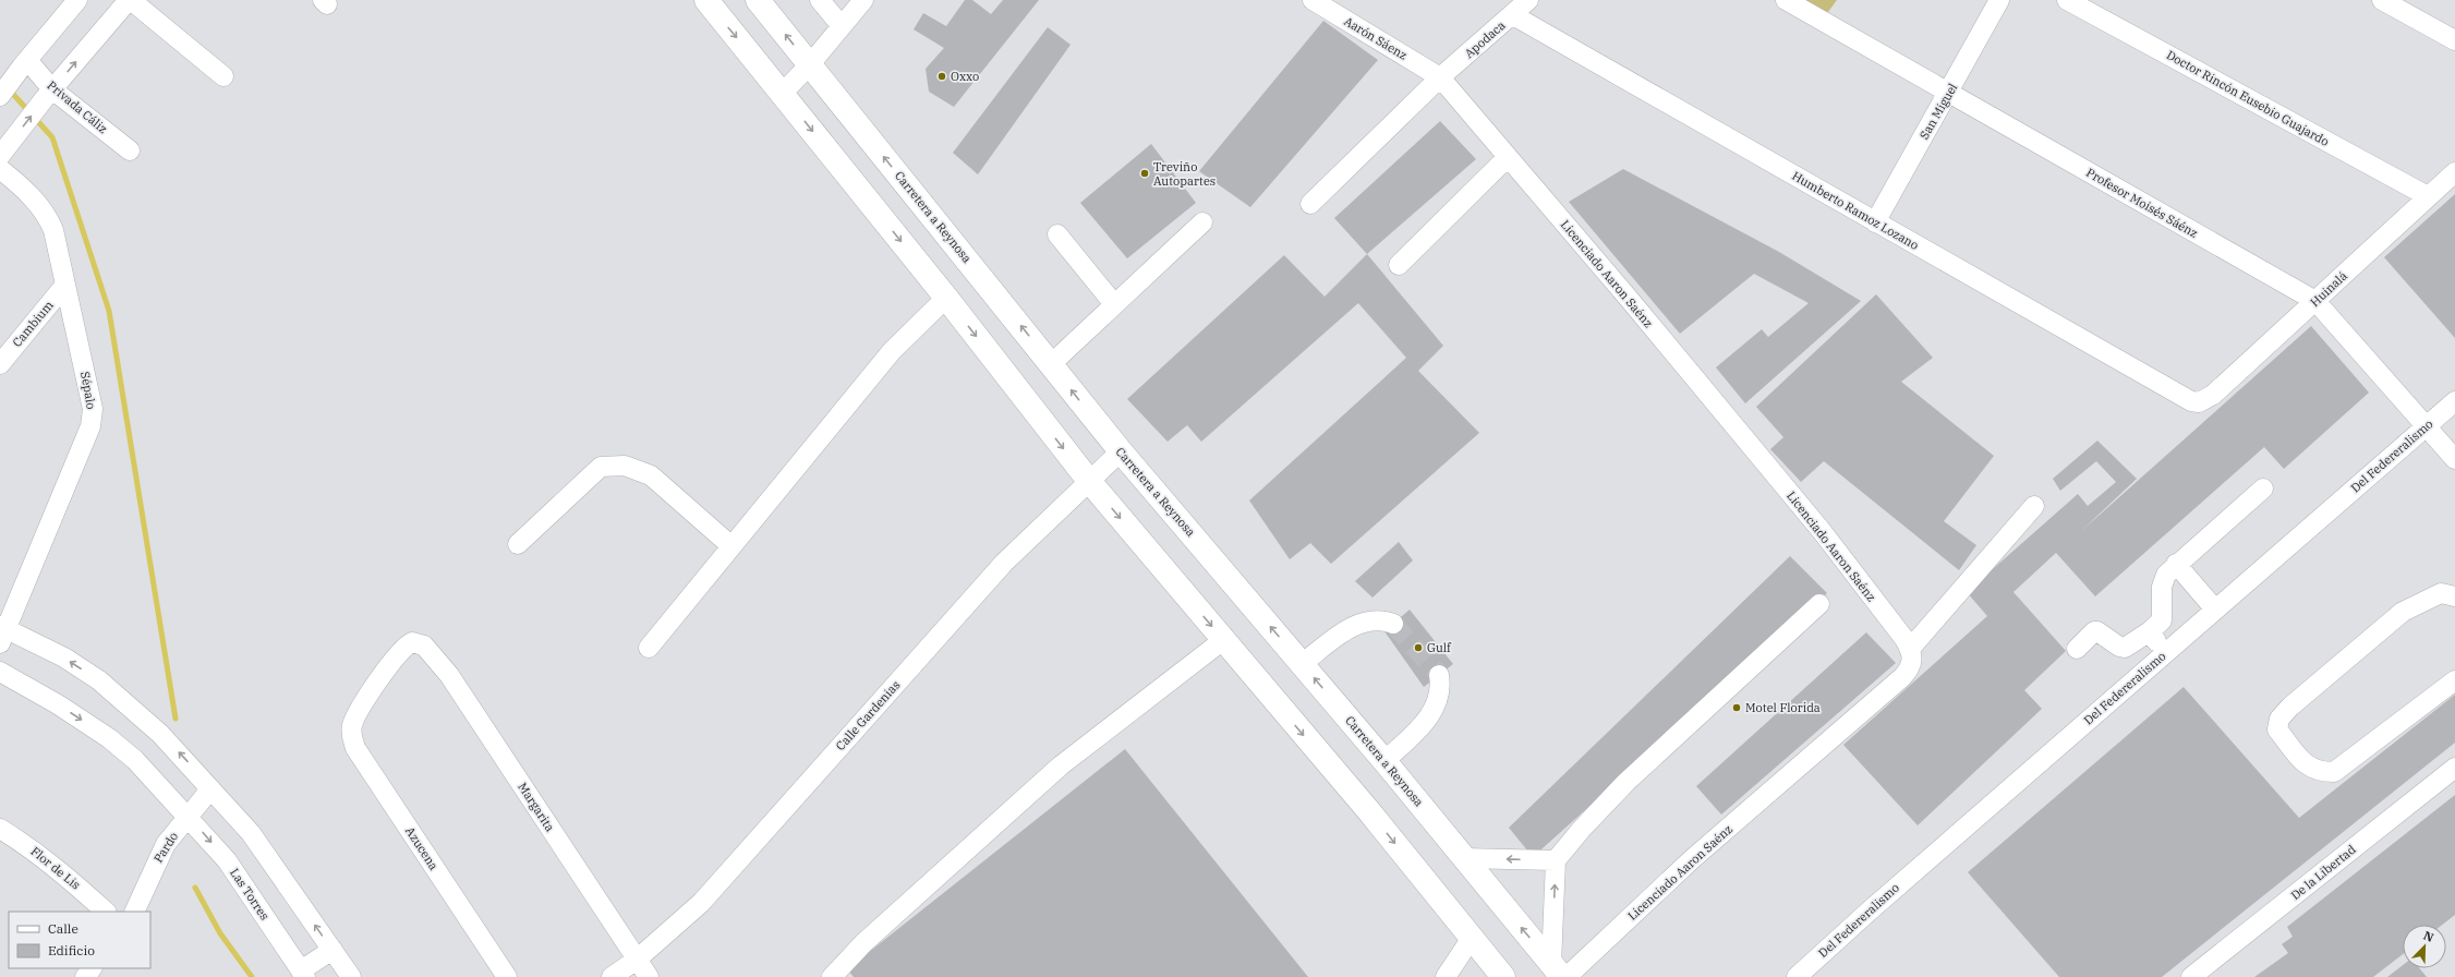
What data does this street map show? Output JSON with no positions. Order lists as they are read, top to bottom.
{
  "streets": {
    "main road": ["Carretera a Reynosa"],
    "street": [
      "Aarón Sáenz",
      "Apodaca",
      "Doctor Rincón Eusebio Guajardo",
      "Privada Cáliz",
      "San Miguel",
      "Profesor Moisés Sáénz",
      "Humberto Ramoz Lozano",
      "Licenciado Aaron Saénz",
      "Huinalá",
      "Cambium",
      "Sépalo",
      "Del Federeralismo",
      "Calle Gardenias",
      "Margarita",
      "Pardo",
      "Azucena",
      "Flor de Lis",
      "De la Libertad",
      "Las Torres"
    ]
  },
  "crossings": [
    ["Aarón Sáenz", "Apodaca"],
    ["Aarón Sáenz", "Licenciado Aaron Saénz"],
    ["Apodaca", "Humberto Ramoz Lozano"],
    ["Apodaca", "Licenciado Aaron Saénz"],
    ["Doctor Rincón Eusebio Guajardo", "Huinalá"],
    ["San Miguel", "Profesor Moisés Sáénz"],
    ["San Miguel", "Humberto Ramoz Lozano"],
    ["Profesor Moisés Sáénz", "Huinalá"],
    ["Profesor Moisés Sáénz", "Del Federeralismo"],
    ["Humberto Ramoz Lozano", "Huinalá"],
    ["Carretera a Reynosa", "Licenciado Aaron Saénz"],
    ["Carretera a Reynosa", "Calle Gardenias"],
    ["Cambium", "Sépalo"],
    ["Calle Gardenias", "Margarita"],
    ["Margarita", "Azucena"],
    ["Pardo", "Las Torres"]
  ],
  "places": [
    "Oxxo",
    "Treviño Autopartes",
    "Gulf",
    "Motel Florida"
  ],
  "legend": ["Calle", "Edificio"],
  "north": "top right"
}
